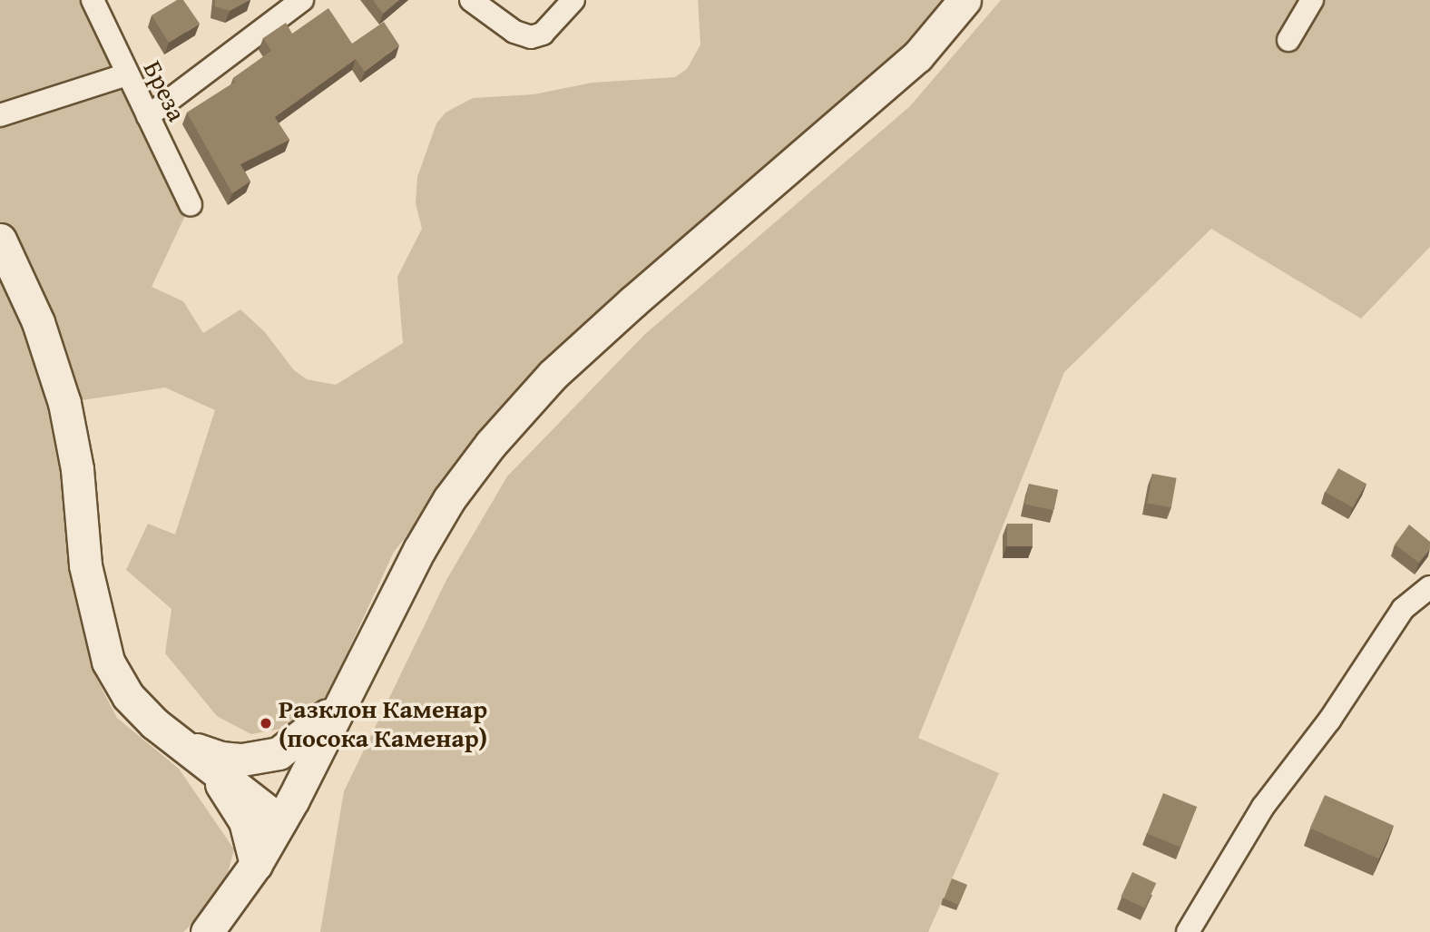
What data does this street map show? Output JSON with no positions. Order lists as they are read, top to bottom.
{
  "streets": {
    "street": ["Бреза"]
  },
  "places": ["Разклон Каменар (посока Каменар)"]
}
